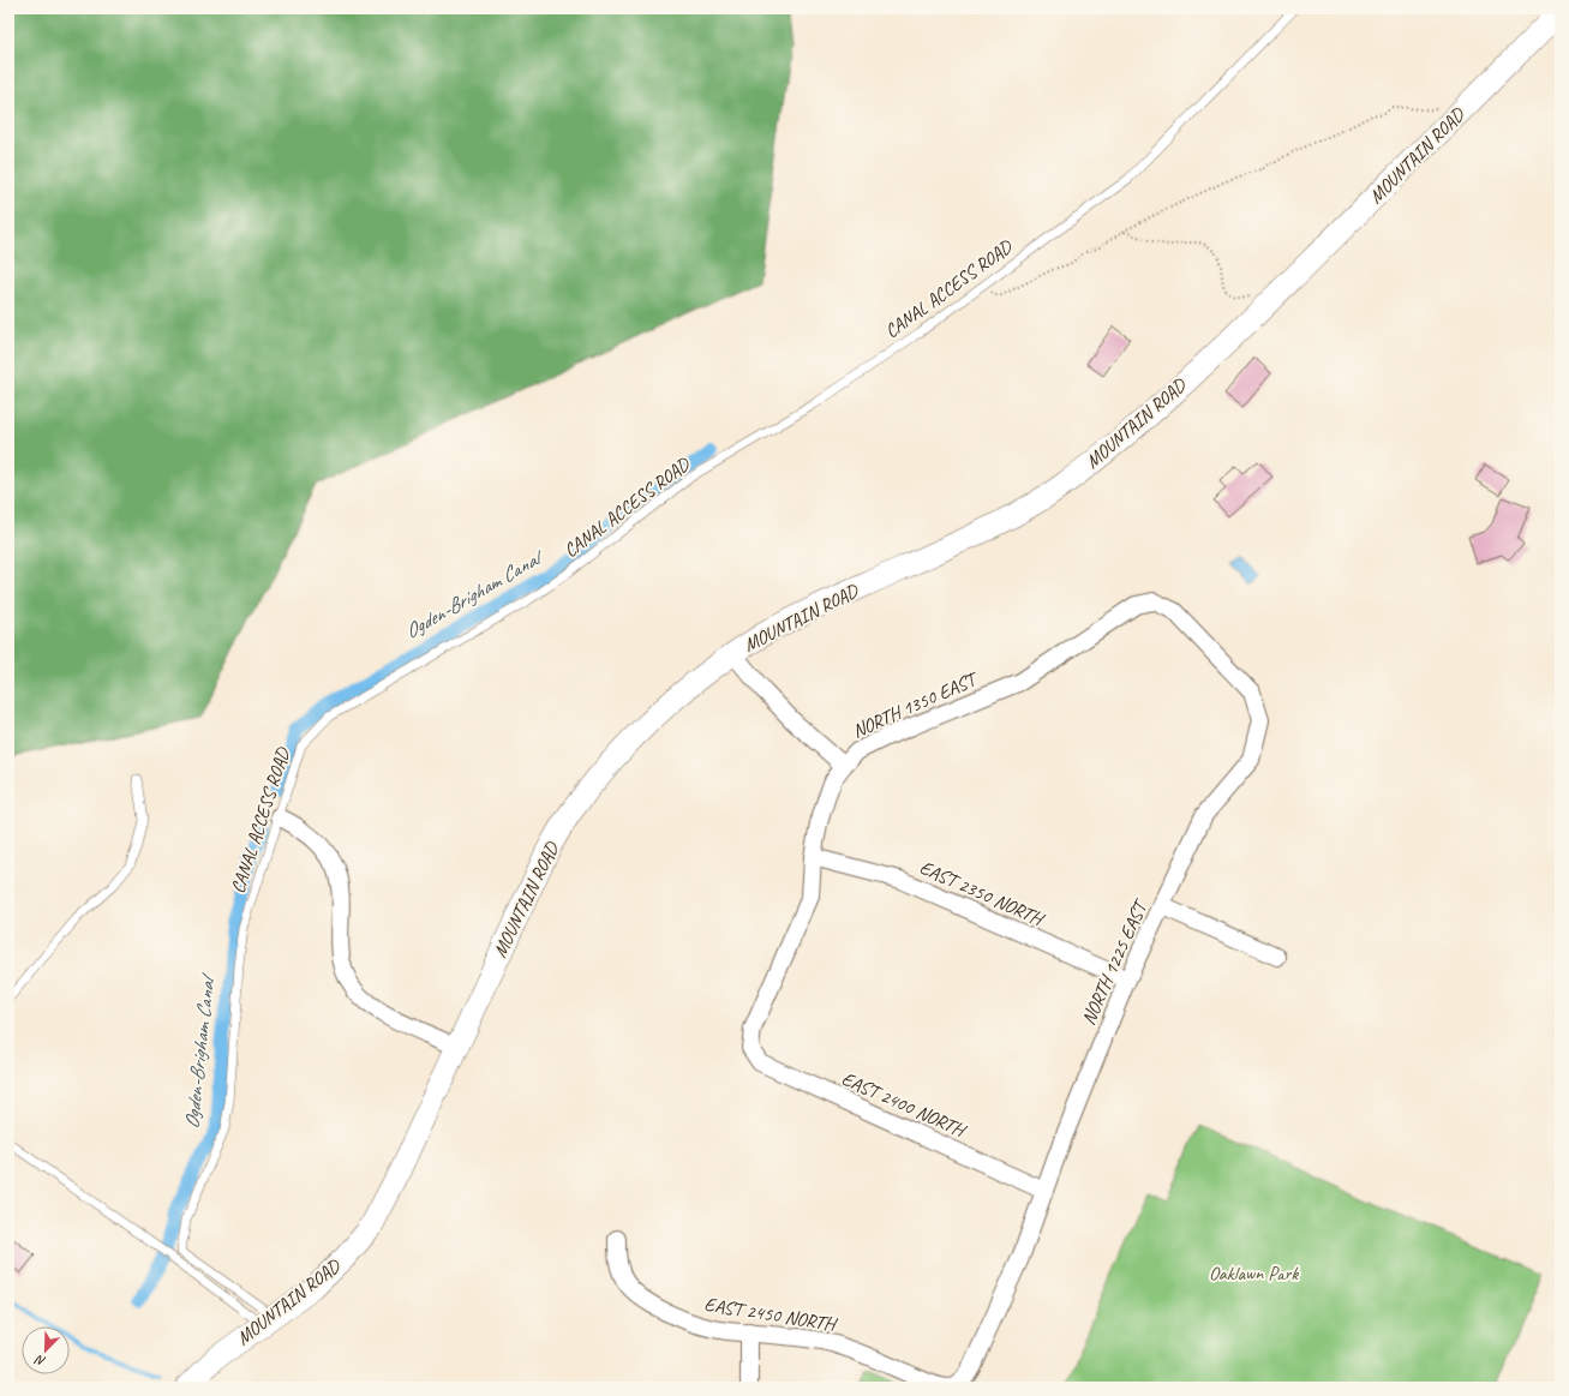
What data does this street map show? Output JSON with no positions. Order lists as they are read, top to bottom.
{
  "streets": {
    "street": [
      "MOUNTAIN ROAD",
      "NORTH 1350 EAST",
      "EAST 2350 NORTH",
      "NORTH 1225 EAST",
      "EAST 2400 NORTH",
      "EAST 2450 NORTH"
    ],
    "lane": ["CANAL ACCESS ROAD"]
  },
  "crossings": [
    ["MOUNTAIN ROAD", "CANAL ACCESS ROAD"],
    ["NORTH 1350 EAST", "EAST 2350 NORTH"],
    ["NORTH 1350 EAST", "NORTH 1225 EAST"],
    ["NORTH 1350 EAST", "EAST 2400 NORTH"],
    ["EAST 2350 NORTH", "NORTH 1225 EAST"],
    ["NORTH 1225 EAST", "EAST 2400 NORTH"],
    ["NORTH 1225 EAST", "EAST 2450 NORTH"]
  ],
  "water": ["Ogden-Brigham Canal"],
  "parks": ["Oaklawn Park"],
  "north": "bottom left"
}
